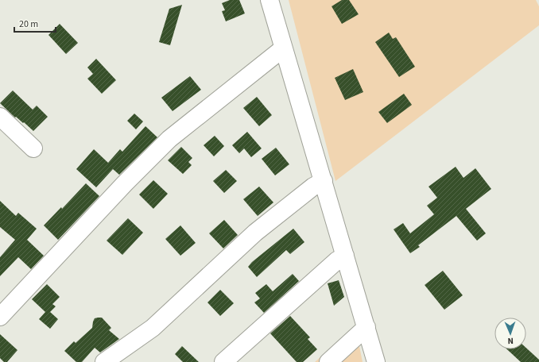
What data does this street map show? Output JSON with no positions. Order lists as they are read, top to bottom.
{
  "scale_bar": "20 m",
  "north": "bottom"
}
